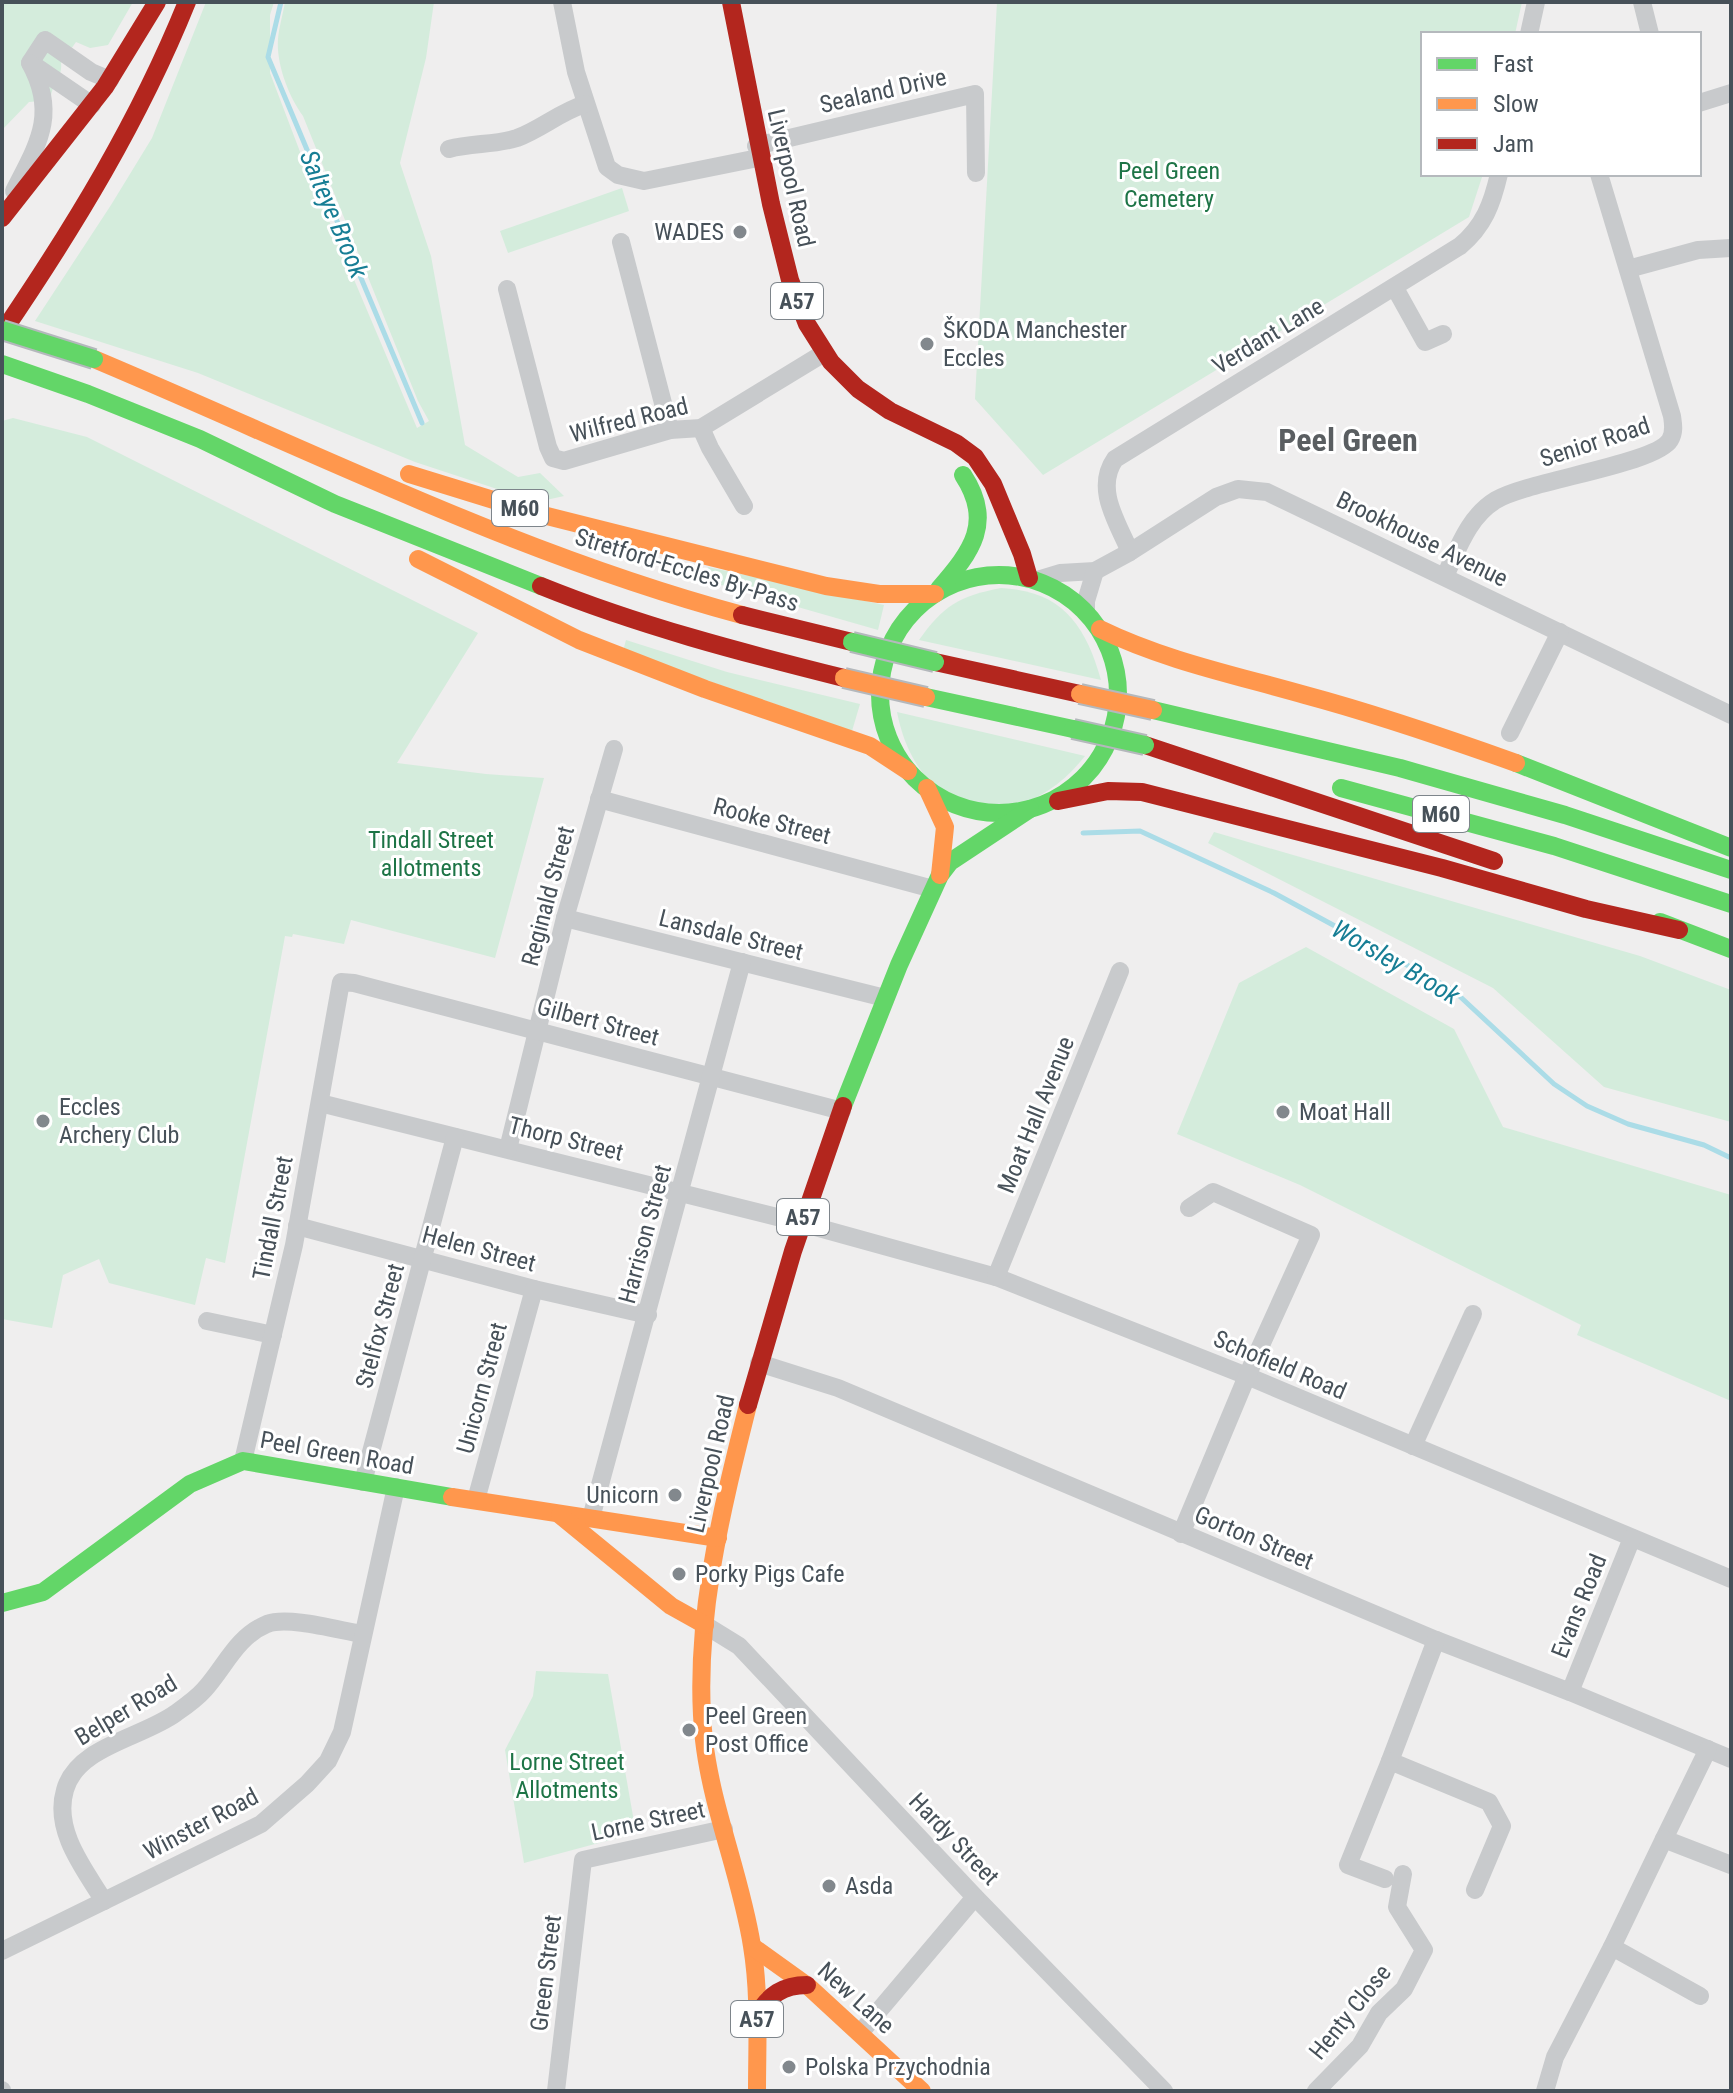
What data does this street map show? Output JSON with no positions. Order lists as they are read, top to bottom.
{
  "streets": {
    "main road": [
      "Liverpool Road",
      "A57",
      "M60",
      "Stretford-Eccles By-Pass",
      "Peel Green Road",
      "New Lane"
    ],
    "street": [
      "Sealand Drive",
      "Verdant Lane",
      "Wilfred Road",
      "Senior Road",
      "Brookhouse Avenue",
      "Rooke Street",
      "Reginald Street",
      "Lansdale Street",
      "Gilbert Street",
      "Moat Hall Avenue",
      "Thorp Street",
      "Tindall Street",
      "Harrison Street",
      "Helen Street",
      "Stelfox Street",
      "Schofield Road",
      "Unicorn Street",
      "Gorton Street",
      "Evans Road",
      "Belper Road",
      "Lorne Street",
      "Winster Road",
      "Hardy Street",
      "Green Street",
      "Henty Close"
    ]
  },
  "crossings": [
    ["Sealand Drive", "Liverpool Road"],
    ["Liverpool Road", "A57"],
    ["Liverpool Road", "Wilfred Road"],
    ["Liverpool Road", "M60"],
    ["Liverpool Road", "Brookhouse Avenue"],
    ["Liverpool Road", "Rooke Street"],
    ["Liverpool Road", "Lansdale Street"],
    ["Liverpool Road", "Gilbert Street"],
    ["Liverpool Road", "Thorp Street"],
    ["Liverpool Road", "Schofield Road"],
    ["Liverpool Road", "Peel Green Road"],
    ["Liverpool Road", "Gorton Street"],
    ["Liverpool Road", "Lorne Street"],
    ["Liverpool Road", "Hardy Street"],
    ["Liverpool Road", "New Lane"],
    ["A57", "M60"],
    ["A57", "Brookhouse Avenue"],
    ["Verdant Lane", "Brookhouse Avenue"],
    ["Senior Road", "Brookhouse Avenue"],
    ["M60", "Brookhouse Avenue"],
    ["M60", "Stretford-Eccles By-Pass"],
    ["Rooke Street", "Reginald Street"],
    ["Reginald Street", "Lansdale Street"],
    ["Reginald Street", "Gilbert Street"],
    ["Reginald Street", "Thorp Street"],
    ["Lansdale Street", "Harrison Street"],
    ["Gilbert Street", "Tindall Street"],
    ["Gilbert Street", "Harrison Street"],
    ["Moat Hall Avenue", "Schofield Road"],
    ["Thorp Street", "Tindall Street"],
    ["Thorp Street", "Harrison Street"],
    ["Thorp Street", "Stelfox Street"],
    ["Thorp Street", "Schofield Road"],
    ["Tindall Street", "Helen Street"],
    ["Tindall Street", "Peel Green Road"],
    ["Harrison Street", "Helen Street"],
    ["Harrison Street", "Peel Green Road"],
    ["Helen Street", "Stelfox Street"],
    ["Helen Street", "Unicorn Street"],
    ["Stelfox Street", "Peel Green Road"],
    ["Schofield Road", "Evans Road"],
    ["Unicorn Street", "Peel Green Road"],
    ["Peel Green Road", "Winster Road"],
    ["Peel Green Road", "Hardy Street"],
    ["Gorton Street", "Evans Road"],
    ["Belper Road", "Winster Road"],
    ["Lorne Street", "Green Street"]
  ],
  "districts": ["Peel Green"],
  "water": ["Salteye Brook", "Worsley Brook"],
  "parks": ["Peel Green Cemetery", "Tindall Street allotments", "Lorne Street Allotments"],
  "places": [
    "WADES",
    "ŠKODA Manchester Eccles",
    "Moat Hall",
    "Eccles Archery Club",
    "Unicorn",
    "Porky Pigs Cafe",
    "Peel Green Post Office",
    "Asda",
    "Polska Przychodnia"
  ],
  "legend": ["Fast", "Slow", "Jam"]
}
